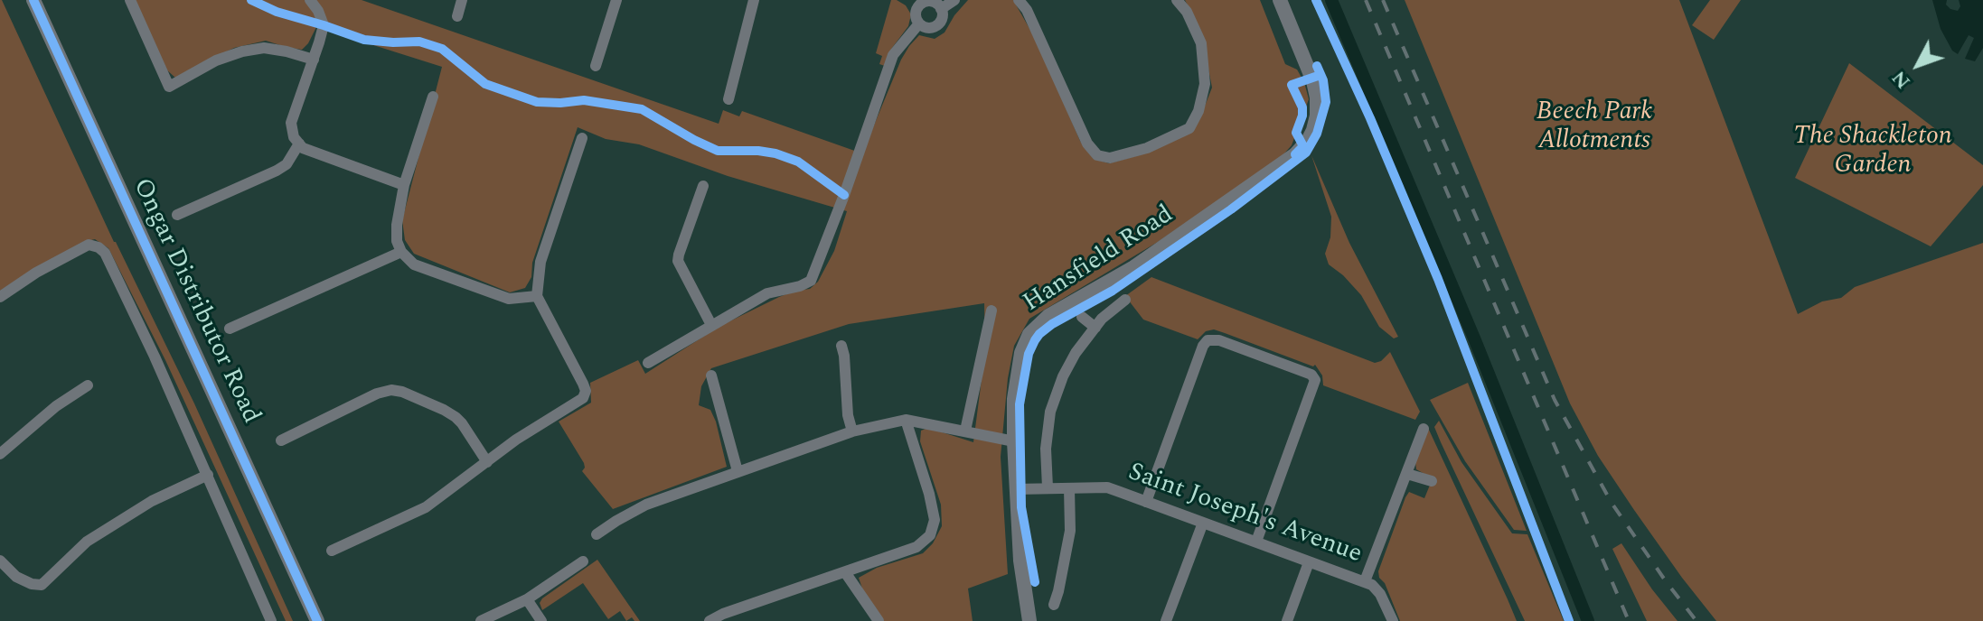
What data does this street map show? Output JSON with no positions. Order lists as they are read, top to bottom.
{
  "streets": {
    "street": ["Hansfield Road", "Ongar Distributor Road", "Saint Joseph's Avenue"]
  },
  "crossings": [
    ["Hansfield Road", "Saint Joseph's Avenue"]
  ],
  "parks": ["Beech Park Allotments", "The Shackleton Garden"],
  "north": "bottom left"
}
